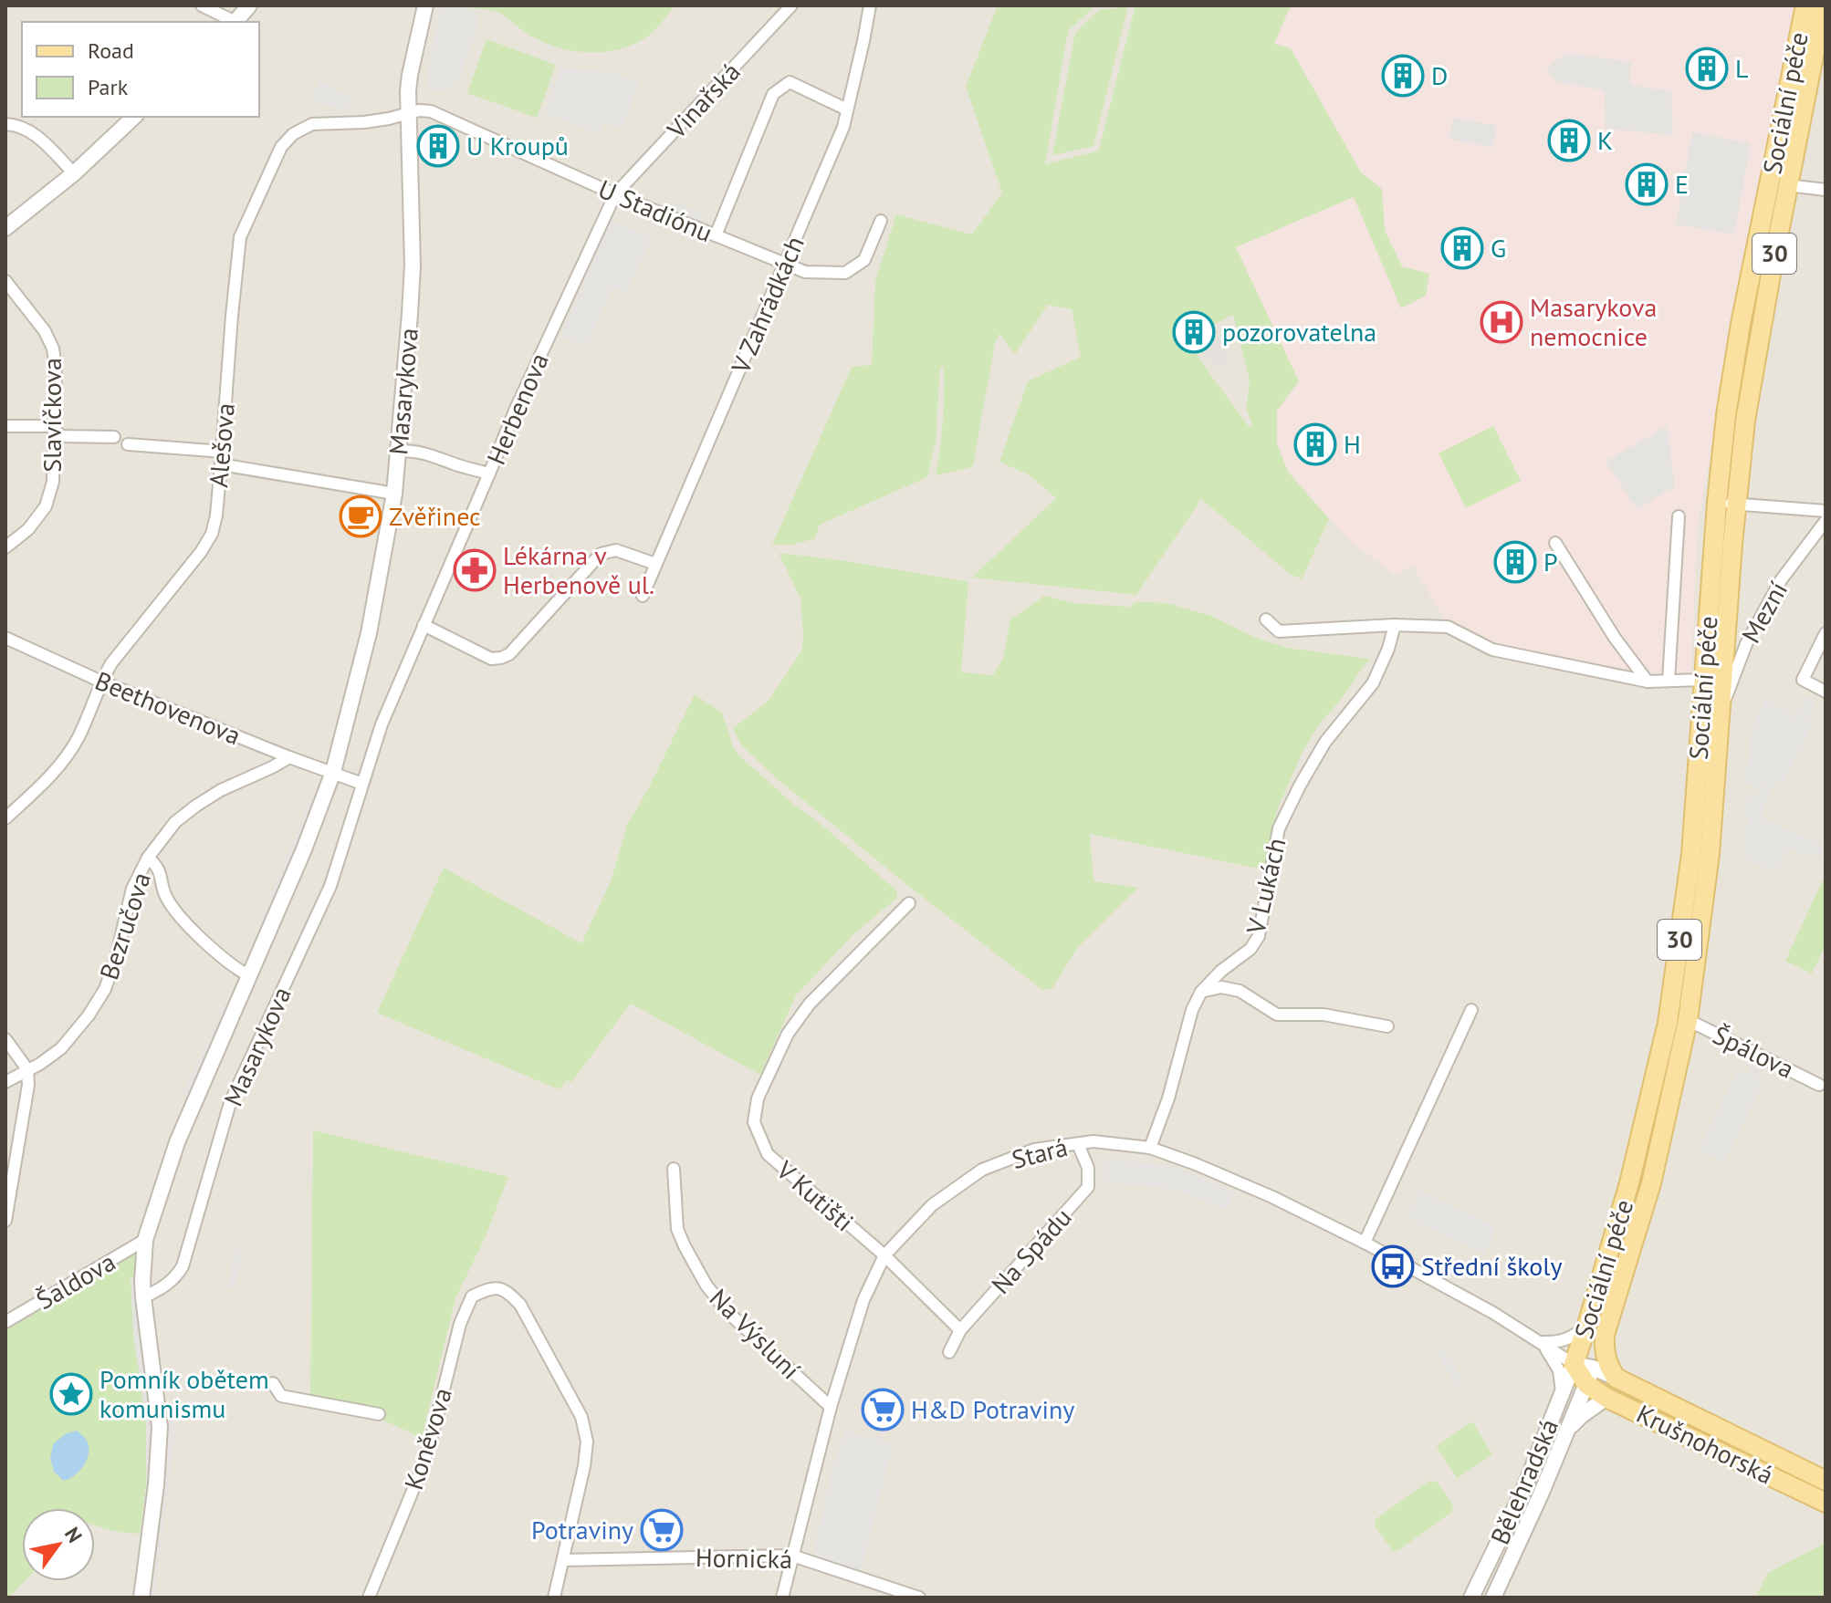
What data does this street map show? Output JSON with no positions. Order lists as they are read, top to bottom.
{
  "streets": {
    "main road": ["Sociální péče", "30", "Krušnohorská"],
    "street": [
      "Vinařská",
      "U Stadiónu",
      "V Zahrádkách",
      "Masarykova",
      "Herbenova",
      "Slavíčkova",
      "Alešova",
      "Mezní",
      "Beethovenova",
      "V Lukách",
      "Bezručova",
      "Špálova",
      "Stará",
      "V Kutišti",
      "Na Spádu",
      "Šaldova",
      "Na Výsluní",
      "Koněvova",
      "Bělehradská",
      "Hornická"
    ]
  },
  "crossings": [
    ["Vinařská", "U Stadiónu"],
    ["Vinařská", "Herbenova"],
    ["Sociální péče", "30"],
    ["Sociální péče", "Mezní"],
    ["Sociální péče", "Špálova"],
    ["Sociální péče", "Stará"],
    ["Sociální péče", "Krušnohorská"],
    ["Sociální péče", "Bělehradská"],
    ["U Stadiónu", "V Zahrádkách"],
    ["U Stadiónu", "Masarykova"],
    ["U Stadiónu", "Herbenova"],
    ["U Stadiónu", "Alešova"],
    ["30", "Krušnohorská"],
    ["Masarykova", "Herbenova"],
    ["Masarykova", "Alešova"],
    ["Masarykova", "Beethovenova"],
    ["Masarykova", "Šaldova"],
    ["Alešova", "Beethovenova"],
    ["Beethovenova", "Bezručova"],
    ["V Lukách", "Stará"],
    ["Stará", "V Kutišti"],
    ["Stará", "Na Spádu"],
    ["Stará", "Na Výsluní"],
    ["Stará", "Bělehradská"],
    ["Stará", "Hornická"],
    ["V Kutišti", "Na Spádu"],
    ["Koněvova", "Hornická"],
    ["Krušnohorská", "Bělehradská"]
  ],
  "places": {
    "building": [
      "L",
      "D",
      "K",
      "U Kroupů",
      "E",
      "G",
      "pozorovatelna",
      "H",
      "P"
    ],
    "hospital": ["Masarykova nemocnice"],
    "cafe": ["Zvěřinec"],
    "pharmacy": ["Lékárna v Herbenově ul."],
    "bus stop": ["Střední školy"],
    "place": ["Pomník obětem komunismu"],
    "supermarket": ["H&D Potraviny", "Potraviny"]
  },
  "legend": ["Road", "Park"],
  "north": "top right"
}
